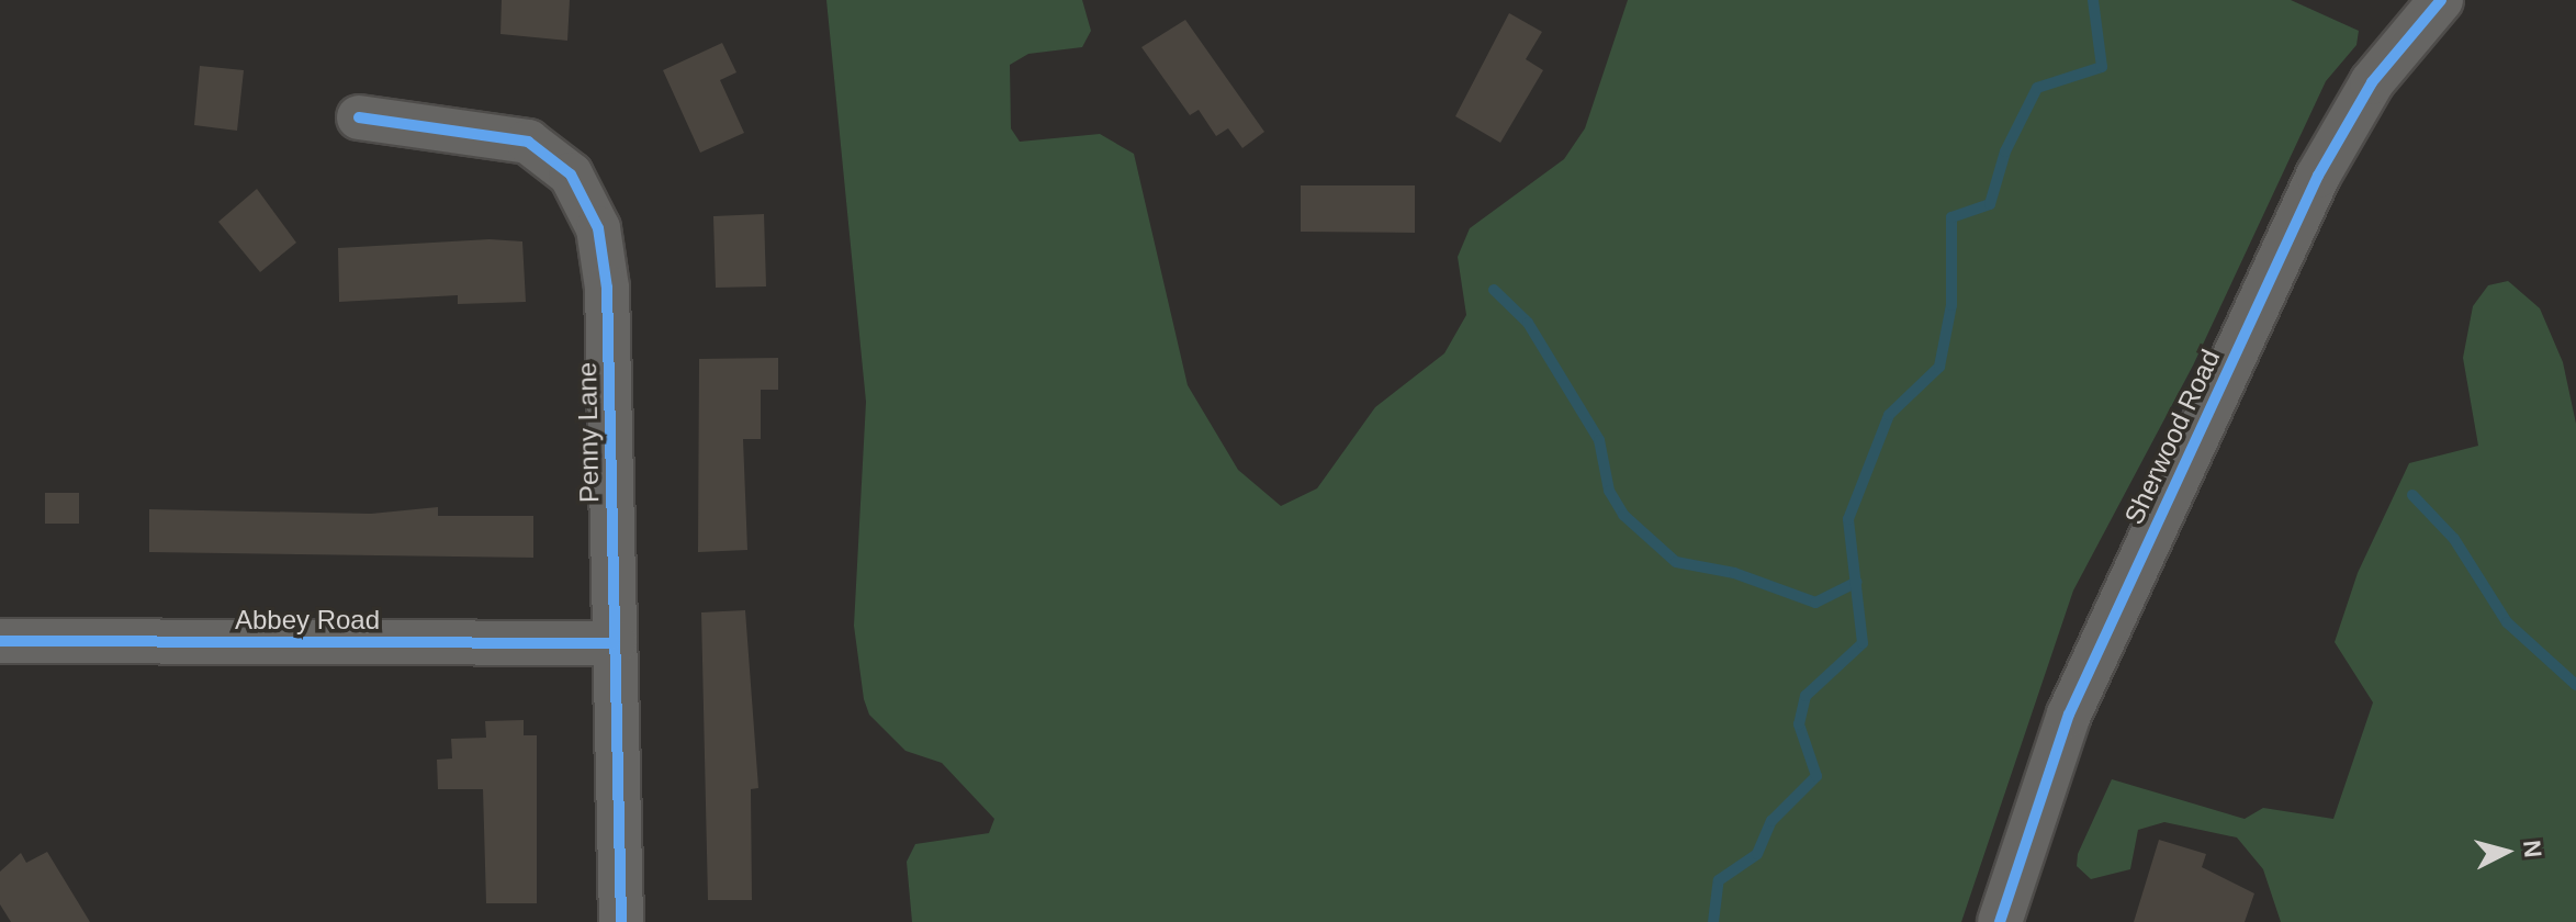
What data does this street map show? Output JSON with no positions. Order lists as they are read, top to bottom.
{
  "streets": {
    "street": ["Penny Lane", "Sherwood Road", "Abbey Road"]
  },
  "crossings": [
    ["Penny Lane", "Abbey Road"]
  ],
  "north": "right"
}
